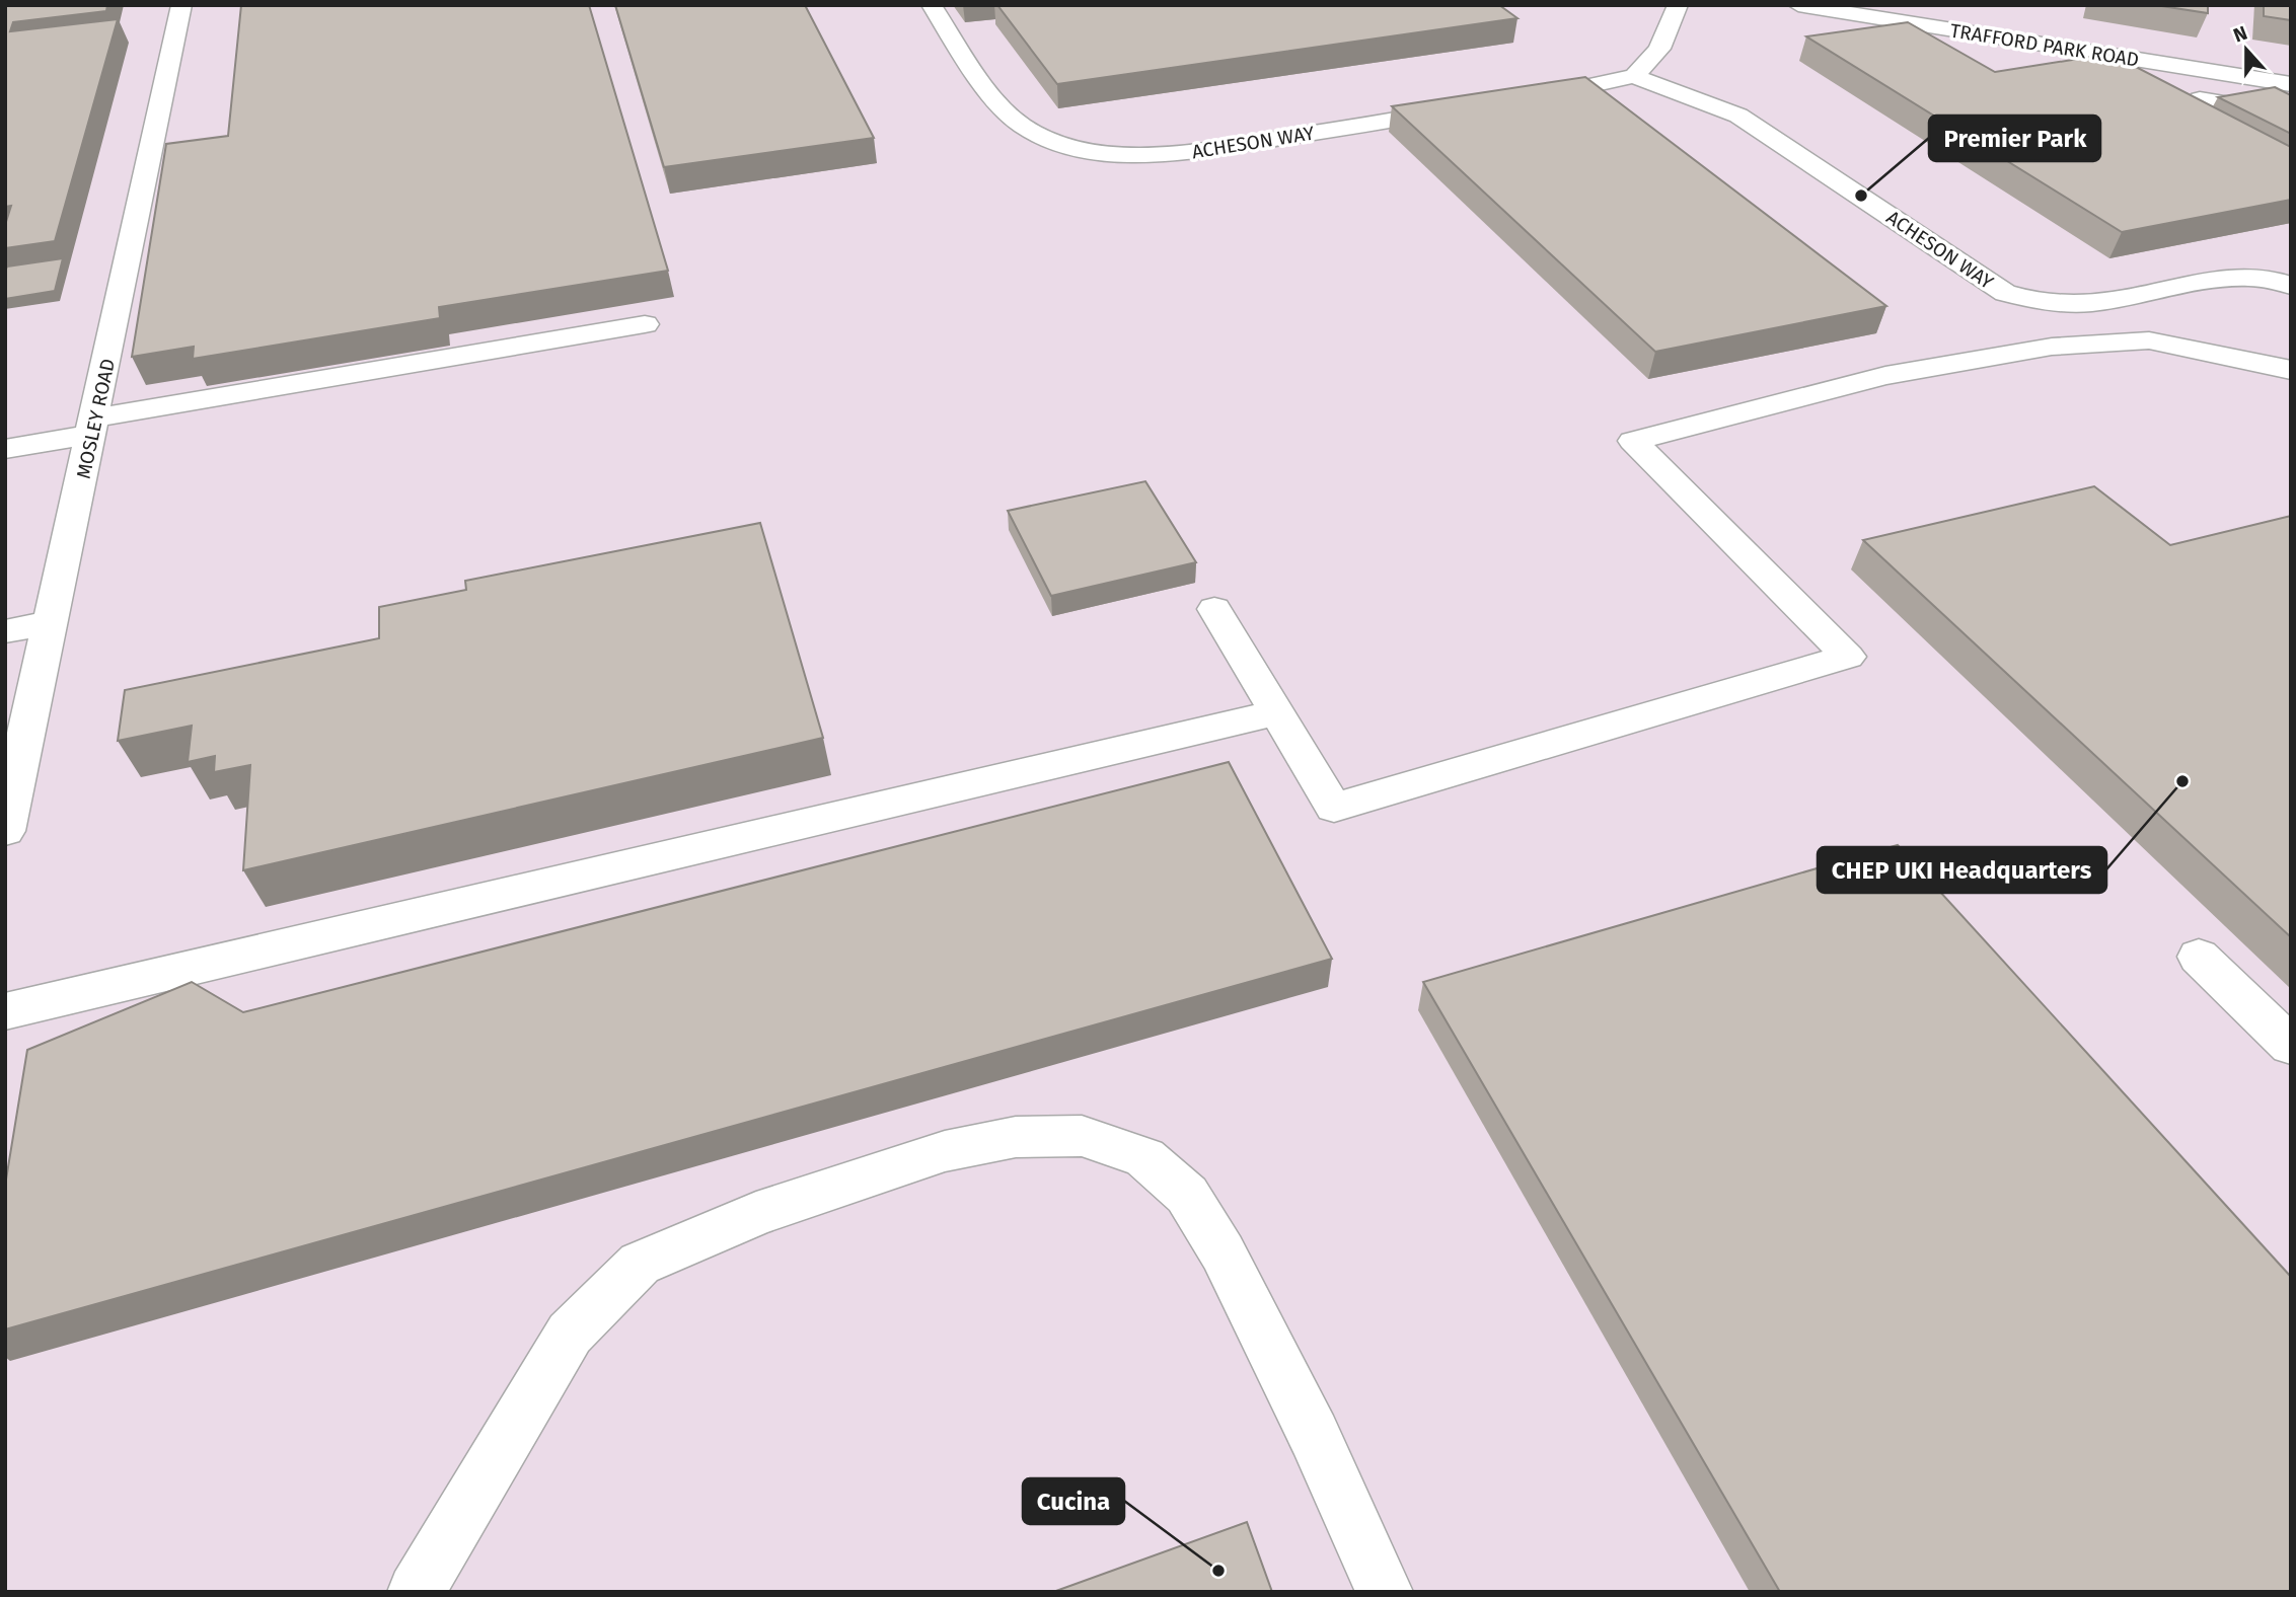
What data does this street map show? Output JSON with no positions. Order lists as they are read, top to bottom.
{
  "streets": {
    "street": ["TRAFFORD PARK ROAD", "ACHESON WAY", "MOSLEY ROAD"]
  },
  "places": ["Premier Park", "CHEP UKI Headquarters", "Cucina"],
  "north": "top"
}
